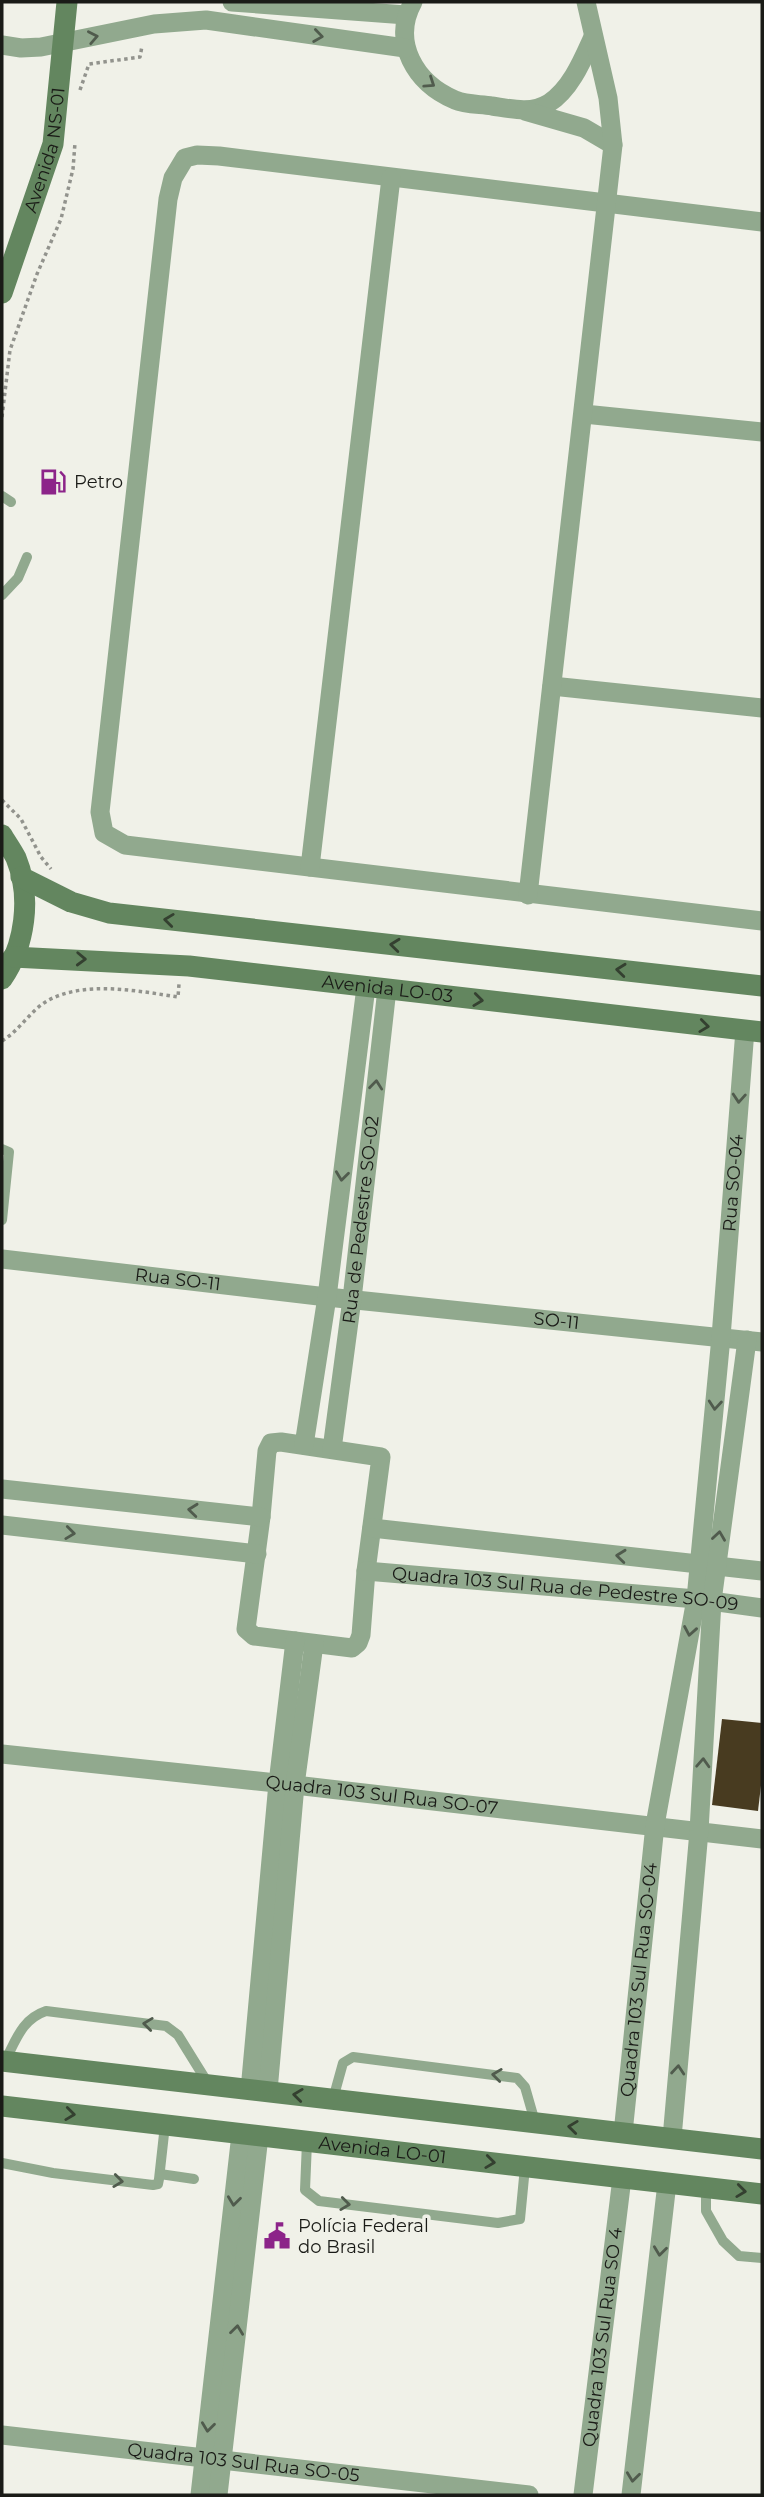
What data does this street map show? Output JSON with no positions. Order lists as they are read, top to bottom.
{
  "streets": {
    "street": [
      "Avenida NS-01",
      "Avenida LO-03",
      "Rua SO-04",
      "Rua de Pedestre SO-02",
      "Rua SO-11",
      "SO-11",
      "Quadra 103 Sul Rua de Pedestre SO-09",
      "Quadra 103 Sul Rua SO-07",
      "Quadra 103 Sul Rua SO-04",
      "Avenida LO-01",
      "Quadra 103 Sul Rua SO 4",
      "Quadra 103 Sul Rua SO-05"
    ]
  },
  "crossings": [
    ["Avenida LO-03", "Rua SO-04"],
    ["Avenida LO-03", "Rua de Pedestre SO-02"],
    ["Rua SO-04", "SO-11"],
    ["Rua SO-04", "Quadra 103 Sul Rua de Pedestre SO-09"],
    ["Rua de Pedestre SO-02", "Rua SO-11"],
    ["Rua de Pedestre SO-02", "SO-11"],
    ["Rua SO-11", "SO-11"],
    ["Quadra 103 Sul Rua de Pedestre SO-09", "Quadra 103 Sul Rua SO-04"],
    ["Quadra 103 Sul Rua SO-07", "Quadra 103 Sul Rua SO-04"],
    ["Avenida LO-01", "Quadra 103 Sul Rua SO 4"]
  ],
  "places": {
    "fuel station": ["Petro"],
    "public building": ["Polícia Federal do Brasil"]
  }
}
